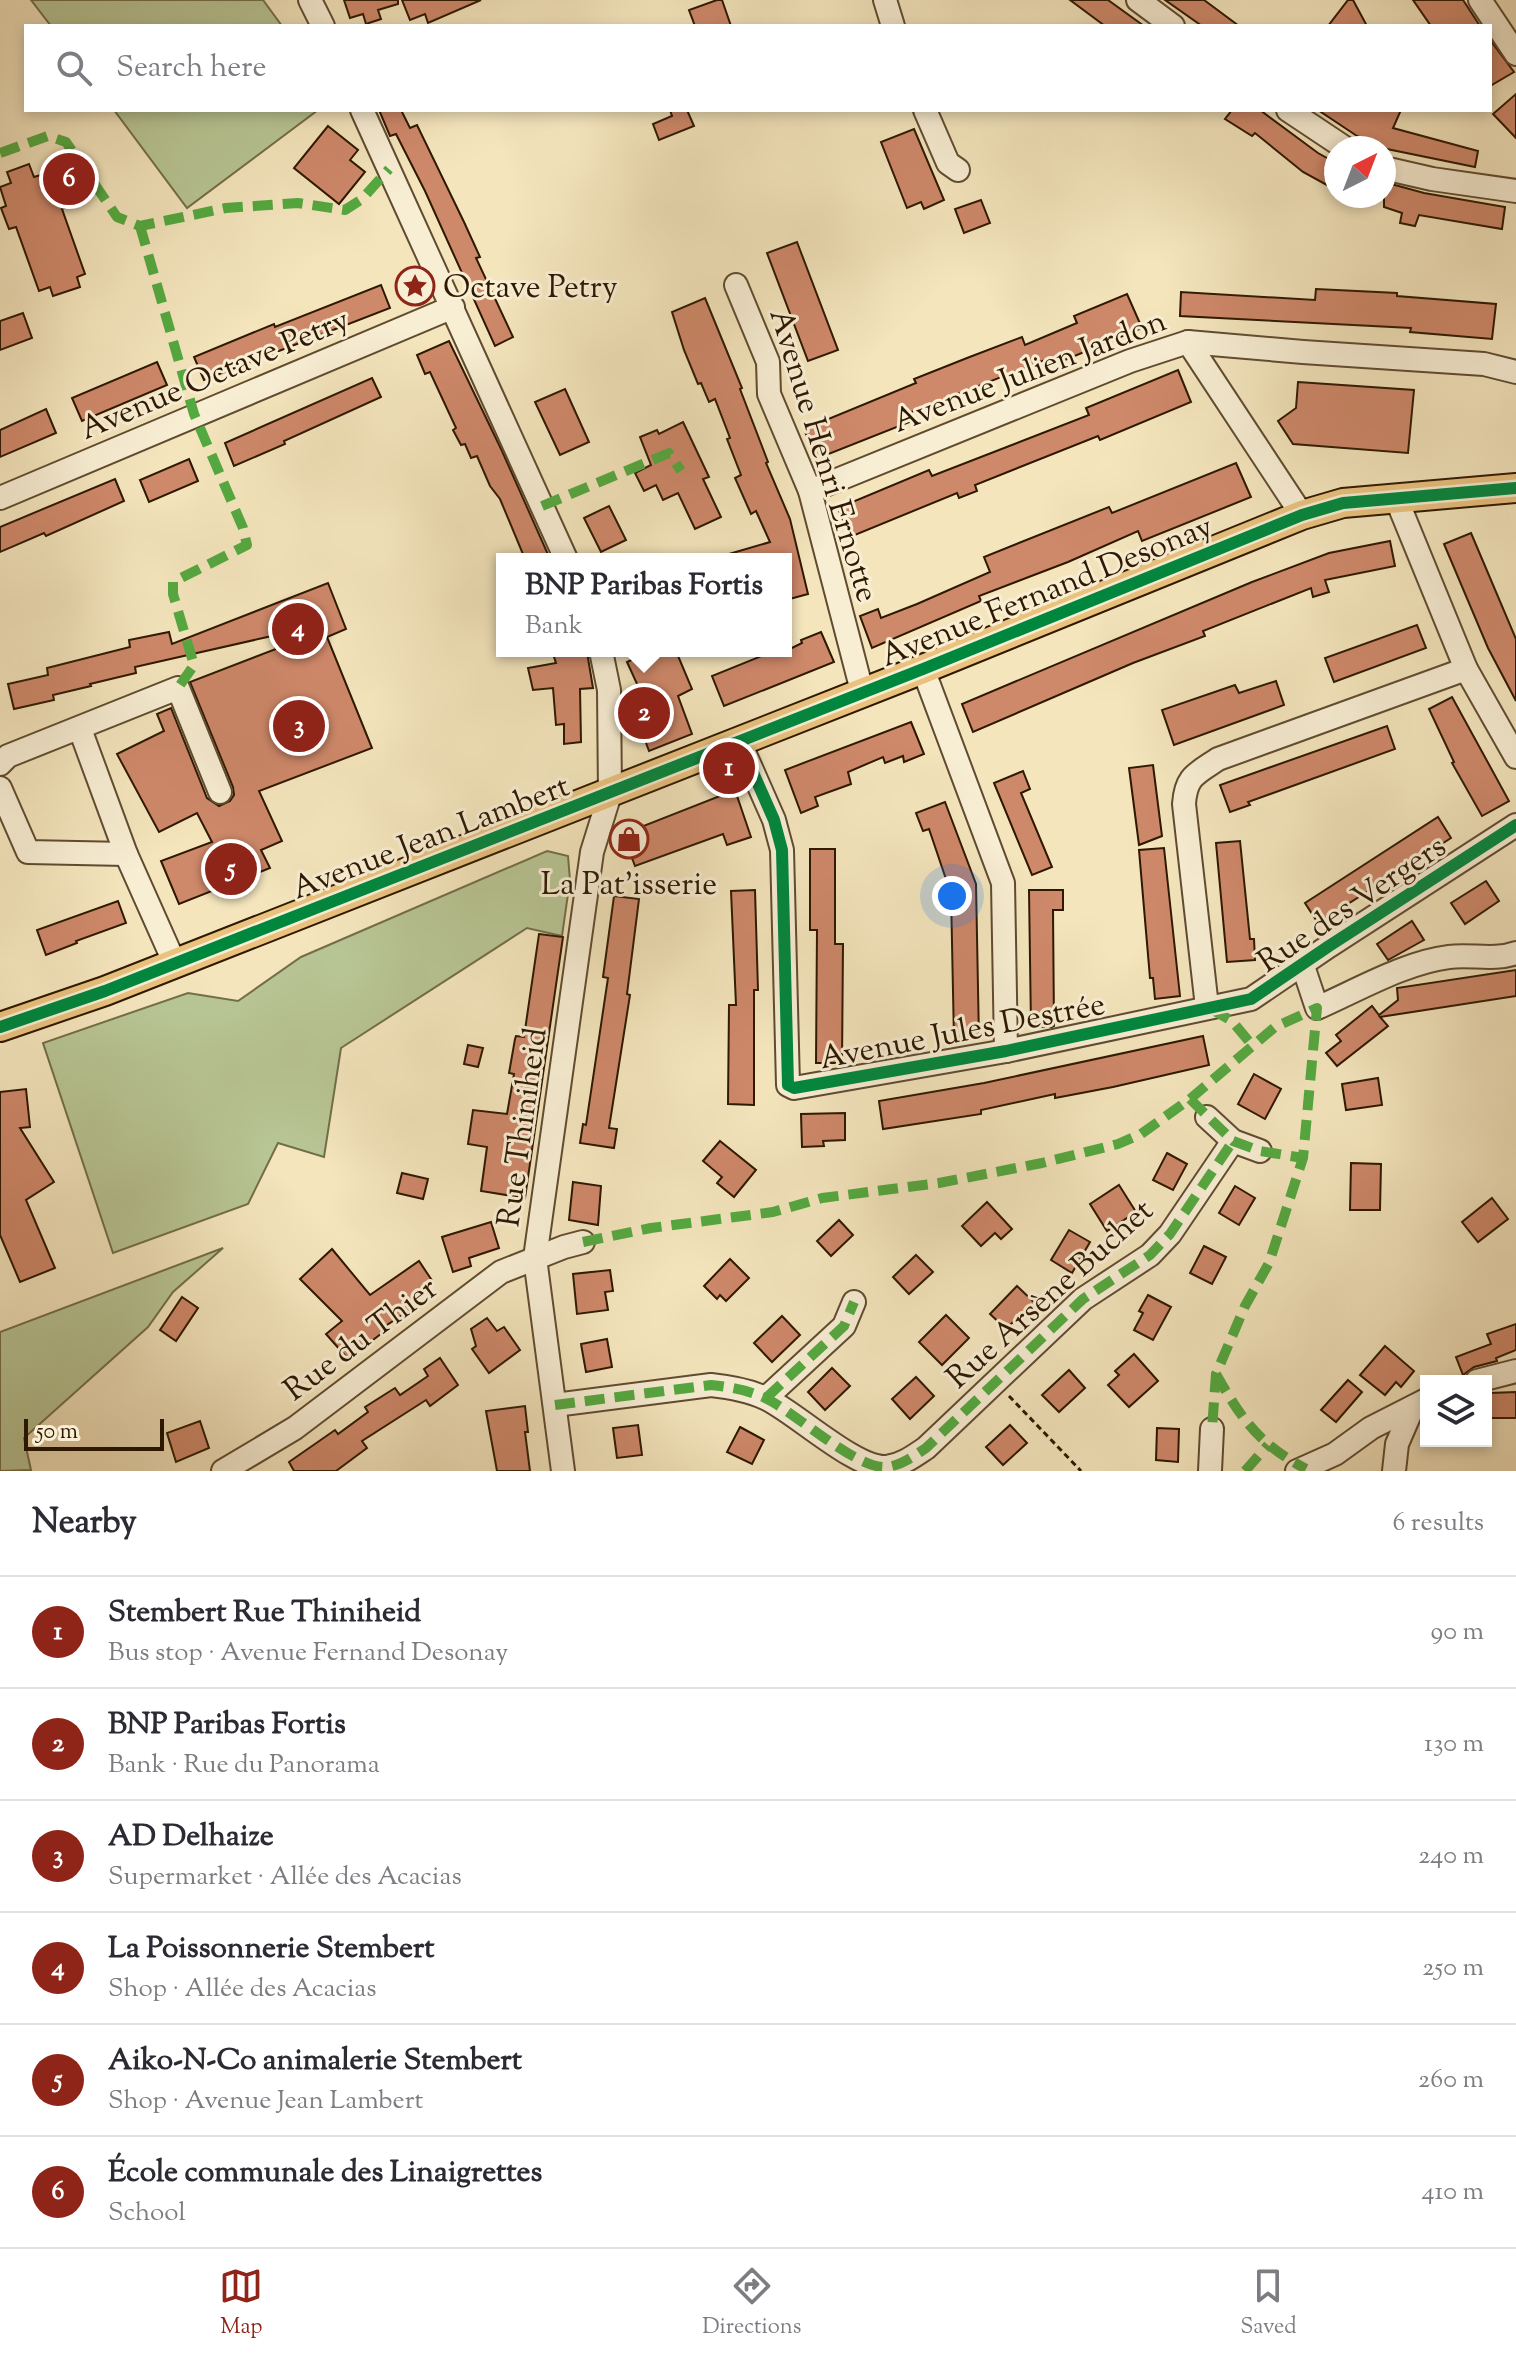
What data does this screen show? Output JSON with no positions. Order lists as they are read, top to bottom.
{
  "streets": {
    "main road": ["Avenue Fernand Desonay", "Avenue Jean Lambert"],
    "street": [
      "Avenue Julien Jardon",
      "Avenue Octave Petry",
      "Avenue Henri Ernotte",
      "Rue des Vergers",
      "Avenue Jules Destrée",
      "Rue Thiniheid",
      "Rue Arsène Buchet",
      "Rue du Thier"
    ]
  },
  "crossings": [
    ["Avenue Julien Jardon", "Avenue Henri Ernotte"],
    ["Avenue Henri Ernotte", "Avenue Fernand Desonay"],
    ["Avenue Fernand Desonay", "Avenue Jean Lambert"],
    ["Avenue Fernand Desonay", "Avenue Jules Destrée"],
    ["Avenue Fernand Desonay", "Rue Thiniheid"],
    ["Avenue Jean Lambert", "Rue Thiniheid"],
    ["Rue des Vergers", "Avenue Jules Destrée"],
    ["Rue Thiniheid", "Rue Arsène Buchet"],
    ["Rue Thiniheid", "Rue du Thier"]
  ],
  "places": {
    "place": ["Octave Petry"],
    "shop": ["La Pat’isserie"]
  },
  "scale_bar": "50 m",
  "north": "top right",
  "page": {
    "search": "Search here",
    "pins": [
      "6",
      "4",
      "2",
      "3",
      "1",
      "5"
    ],
    "popup": ["BNP Paribas Fortis", "Bank"],
    "scale": "50 m",
    "heading": ["Nearby", "6 results"],
    "list": [
      {
        "mark": "1",
        "name": "Stembert Rue Thiniheid",
        "note": "Bus stop · Avenue Fernand Desonay",
        "value": "90 m"
      },
      {
        "mark": "2",
        "name": "BNP Paribas Fortis",
        "note": "Bank · Rue du Panorama",
        "value": "130 m"
      },
      {
        "mark": "3",
        "name": "AD Delhaize",
        "note": "Supermarket · Allée des Acacias",
        "value": "240 m"
      },
      {
        "mark": "4",
        "name": "La Poissonnerie Stembert",
        "note": "Shop · Allée des Acacias",
        "value": "250 m"
      },
      {
        "mark": "5",
        "name": "Aiko-N-Co animalerie Stembert",
        "note": "Shop · Avenue Jean Lambert",
        "value": "260 m"
      },
      {
        "mark": "6",
        "name": "École communale des Linaigrettes",
        "note": "School",
        "value": "410 m"
      }
    ],
    "nav": ["Map", "Directions", "Saved"]
  }
}
